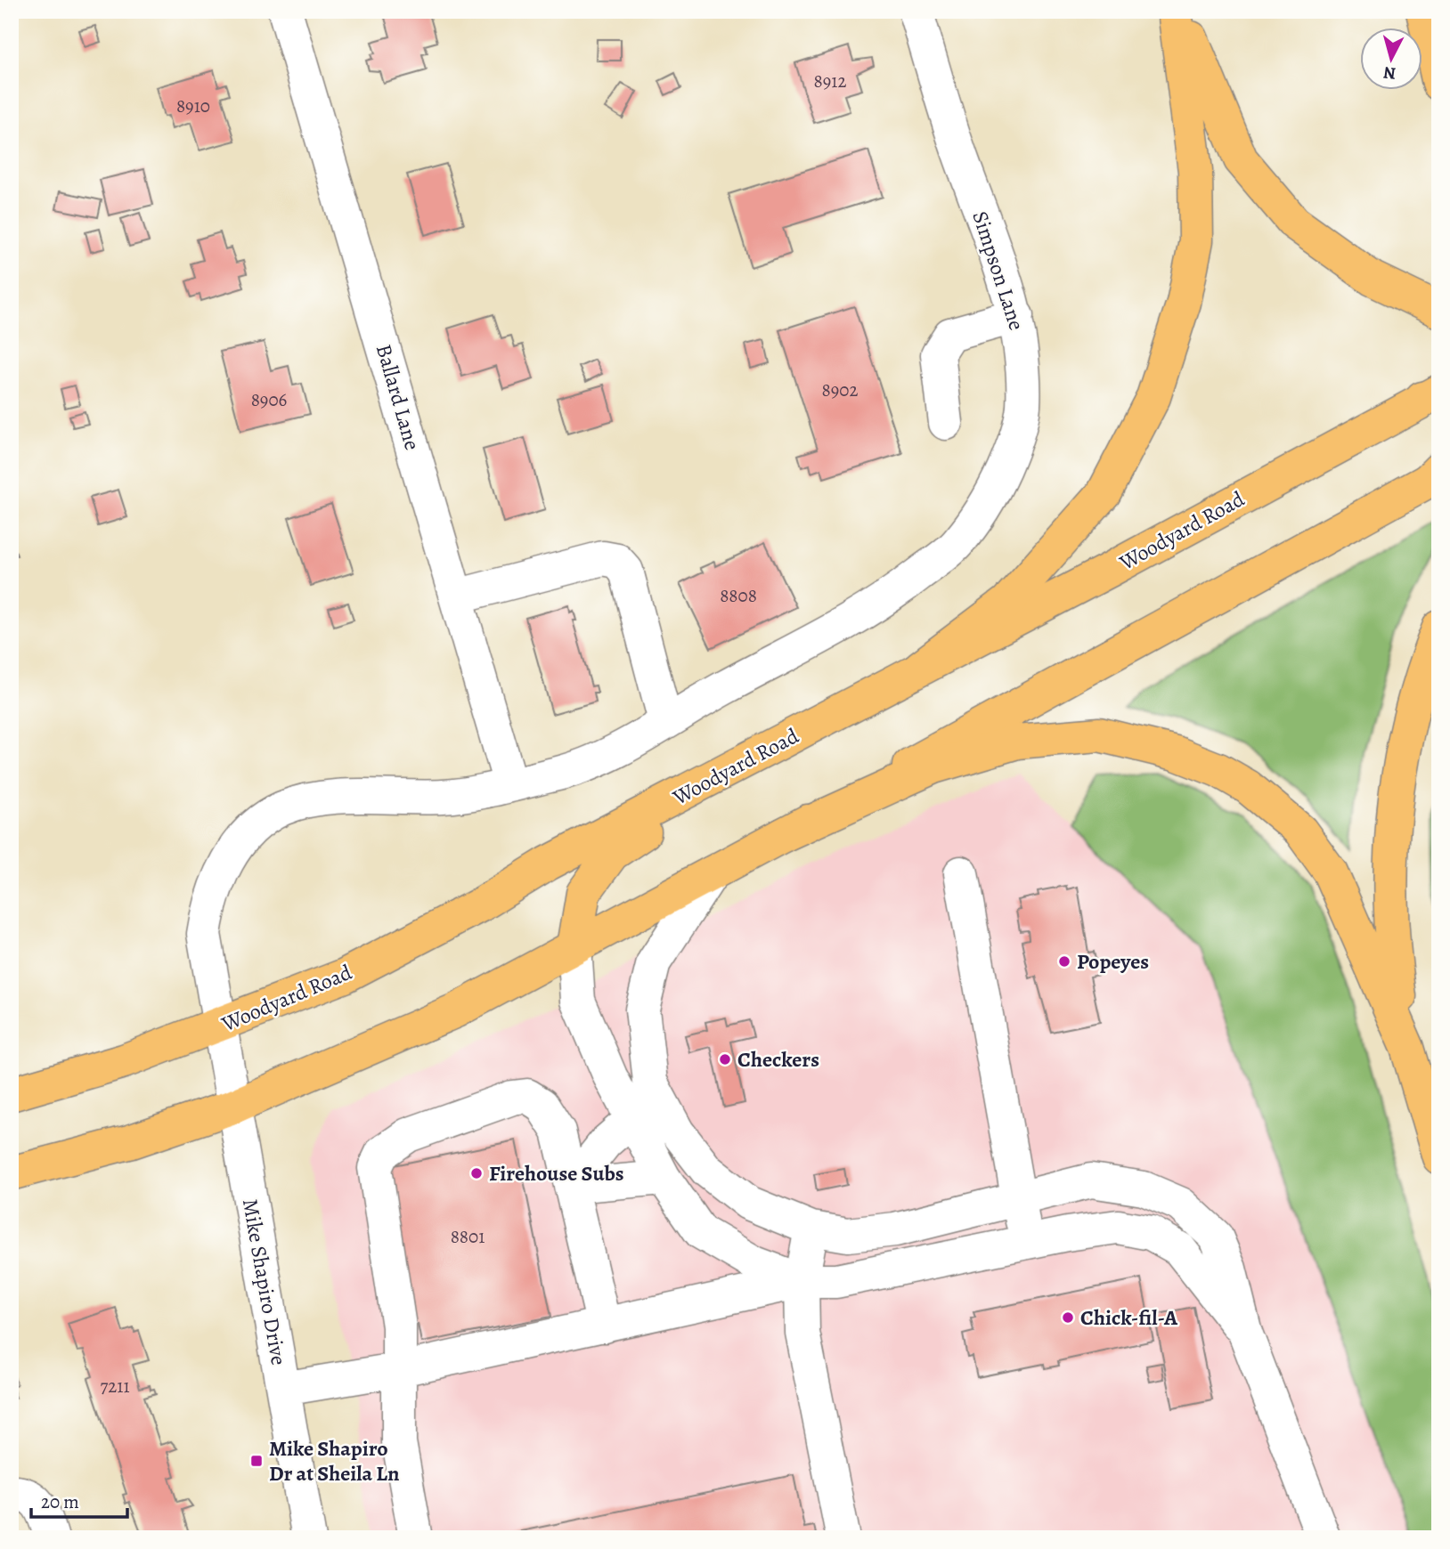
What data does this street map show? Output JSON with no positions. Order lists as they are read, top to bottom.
{
  "streets": {
    "main road": ["Woodyard Road"],
    "street": ["Simpson Lane", "Ballard Lane", "Mike Shapiro Drive"]
  },
  "crossings": [
    ["Simpson Lane", "Ballard Lane"],
    ["Simpson Lane", "Mike Shapiro Drive"],
    ["Ballard Lane", "Mike Shapiro Drive"],
    ["Woodyard Road", "Mike Shapiro Drive"]
  ],
  "places": {
    "other": [
      "Popeyes",
      "Checkers",
      "Firehouse Subs",
      "Chick-fil-A"
    ],
    "transit": ["Mike Shapiro Dr at Sheila Ln"]
  },
  "house_numbers": [
    "8912",
    "8910",
    "8902",
    "8906",
    "8808",
    "8801",
    "7211"
  ],
  "scale_bar": "20 m",
  "north": "bottom"
}
